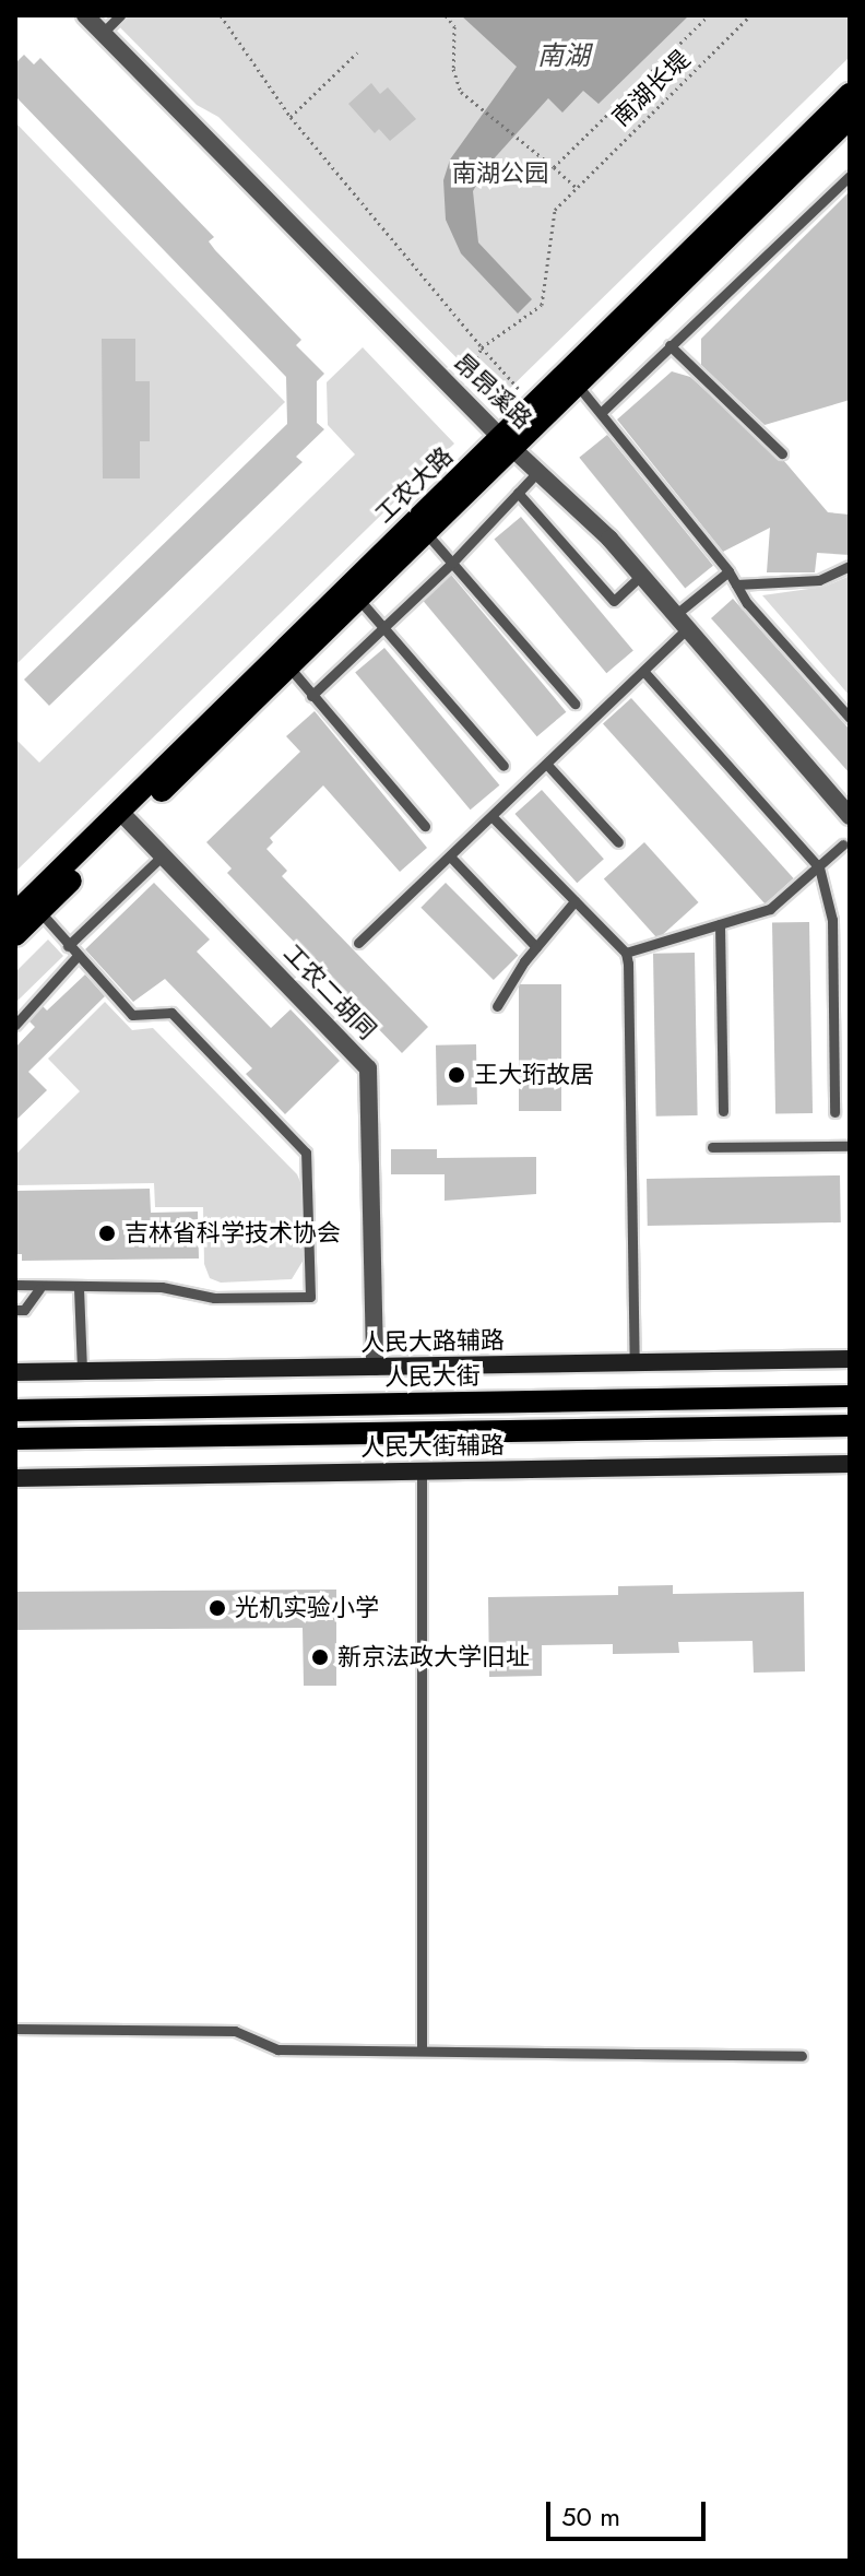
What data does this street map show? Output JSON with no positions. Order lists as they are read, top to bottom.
{
  "streets": {
    "main road": [
      "工农大路",
      "人民大路辅路",
      "人民大街",
      "人民大街辅路"
    ],
    "street": ["昂昂溪路", "工农二胡同"],
    "path": ["南湖长堤"]
  },
  "crossings": [
    ["昂昂溪路", "工农大路"],
    ["工农大路", "工农二胡同"],
    ["工农二胡同", "人民大路辅路"]
  ],
  "water": ["南湖"],
  "parks": ["南湖公园"],
  "places": [
    "王大珩故居",
    "吉林省科学技术协会",
    "光机实验小学",
    "新京法政大学旧址"
  ],
  "scale_bar": "50 m"
}
